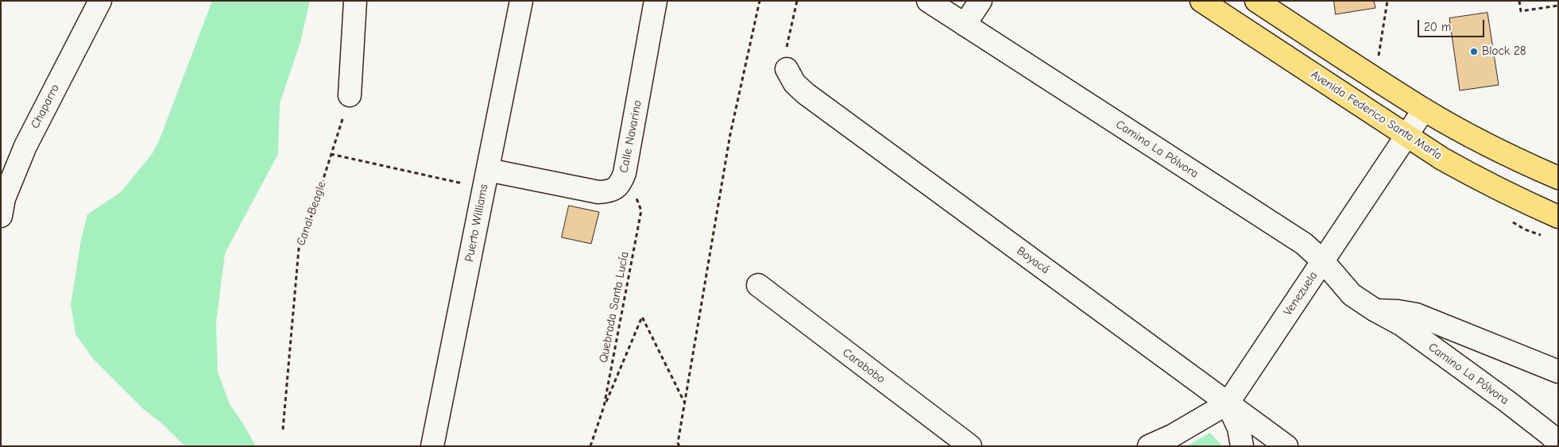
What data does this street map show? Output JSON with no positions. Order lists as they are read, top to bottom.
{
  "streets": {
    "main road": ["Avenida Federico Santa María"],
    "street": [
      "Chaparro",
      "Calle Navarino",
      "Camino La Pólvora",
      "Puerto Williams",
      "Boyacá",
      "Venezuela",
      "Carabobo"
    ],
    "path": ["Canal Beagle", "Quebrada Santa Lucía"]
  },
  "crossings": [
    ["Avenida Federico Santa María", "Venezuela"],
    ["Calle Navarino", "Puerto Williams"],
    ["Calle Navarino", "Quebrada Santa Lucía"],
    ["Camino La Pólvora", "Venezuela"],
    ["Boyacá", "Venezuela"]
  ],
  "places": ["Block 28"],
  "scale_bar": "20 m"
}
